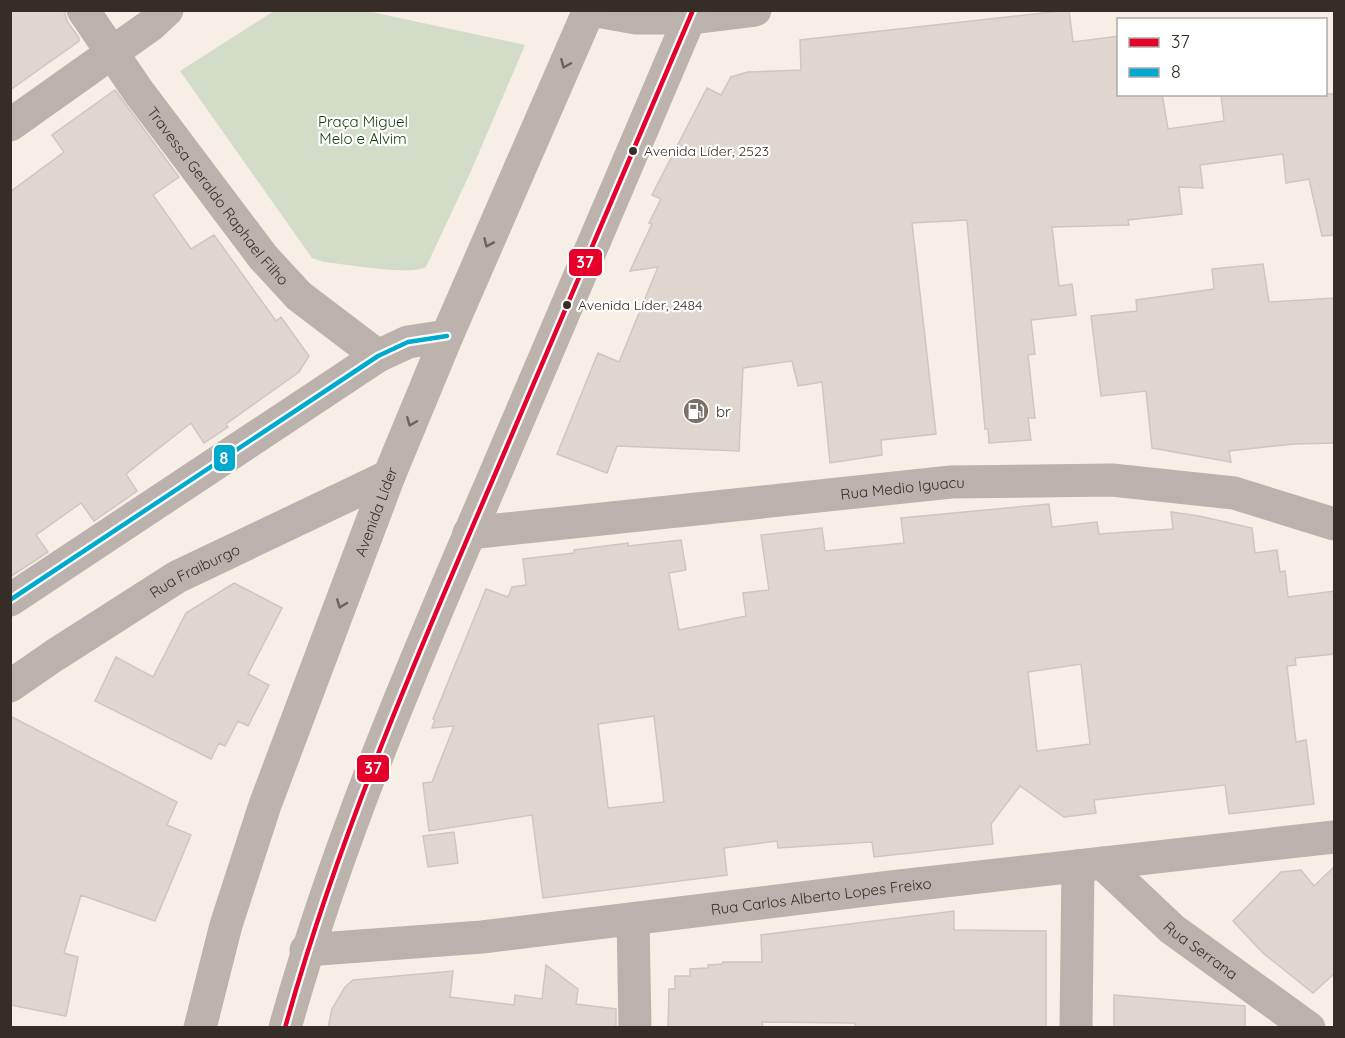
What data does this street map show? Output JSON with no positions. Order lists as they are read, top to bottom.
{
  "streets": {
    "main road": ["Avenida Líder"],
    "street": [
      "Travessa Geraldo Raphael Filho",
      "Rua Medio Iguacu",
      "Rua Fraiburgo",
      "Rua Carlos Alberto Lopes Freixo",
      "Rua Serrana"
    ]
  },
  "crossings": [
    ["Avenida Líder", "Rua Fraiburgo"],
    ["Rua Carlos Alberto Lopes Freixo", "Rua Serrana"]
  ],
  "parks": ["Praça Miguel Melo e Alvim"],
  "places": {
    "other": ["Avenida Líder, 2523", "Avenida Líder, 2484"],
    "fuel station": ["br"]
  },
  "lines": ["transit line 37", "transit line 8"],
  "legend": ["37", "8"]
}
